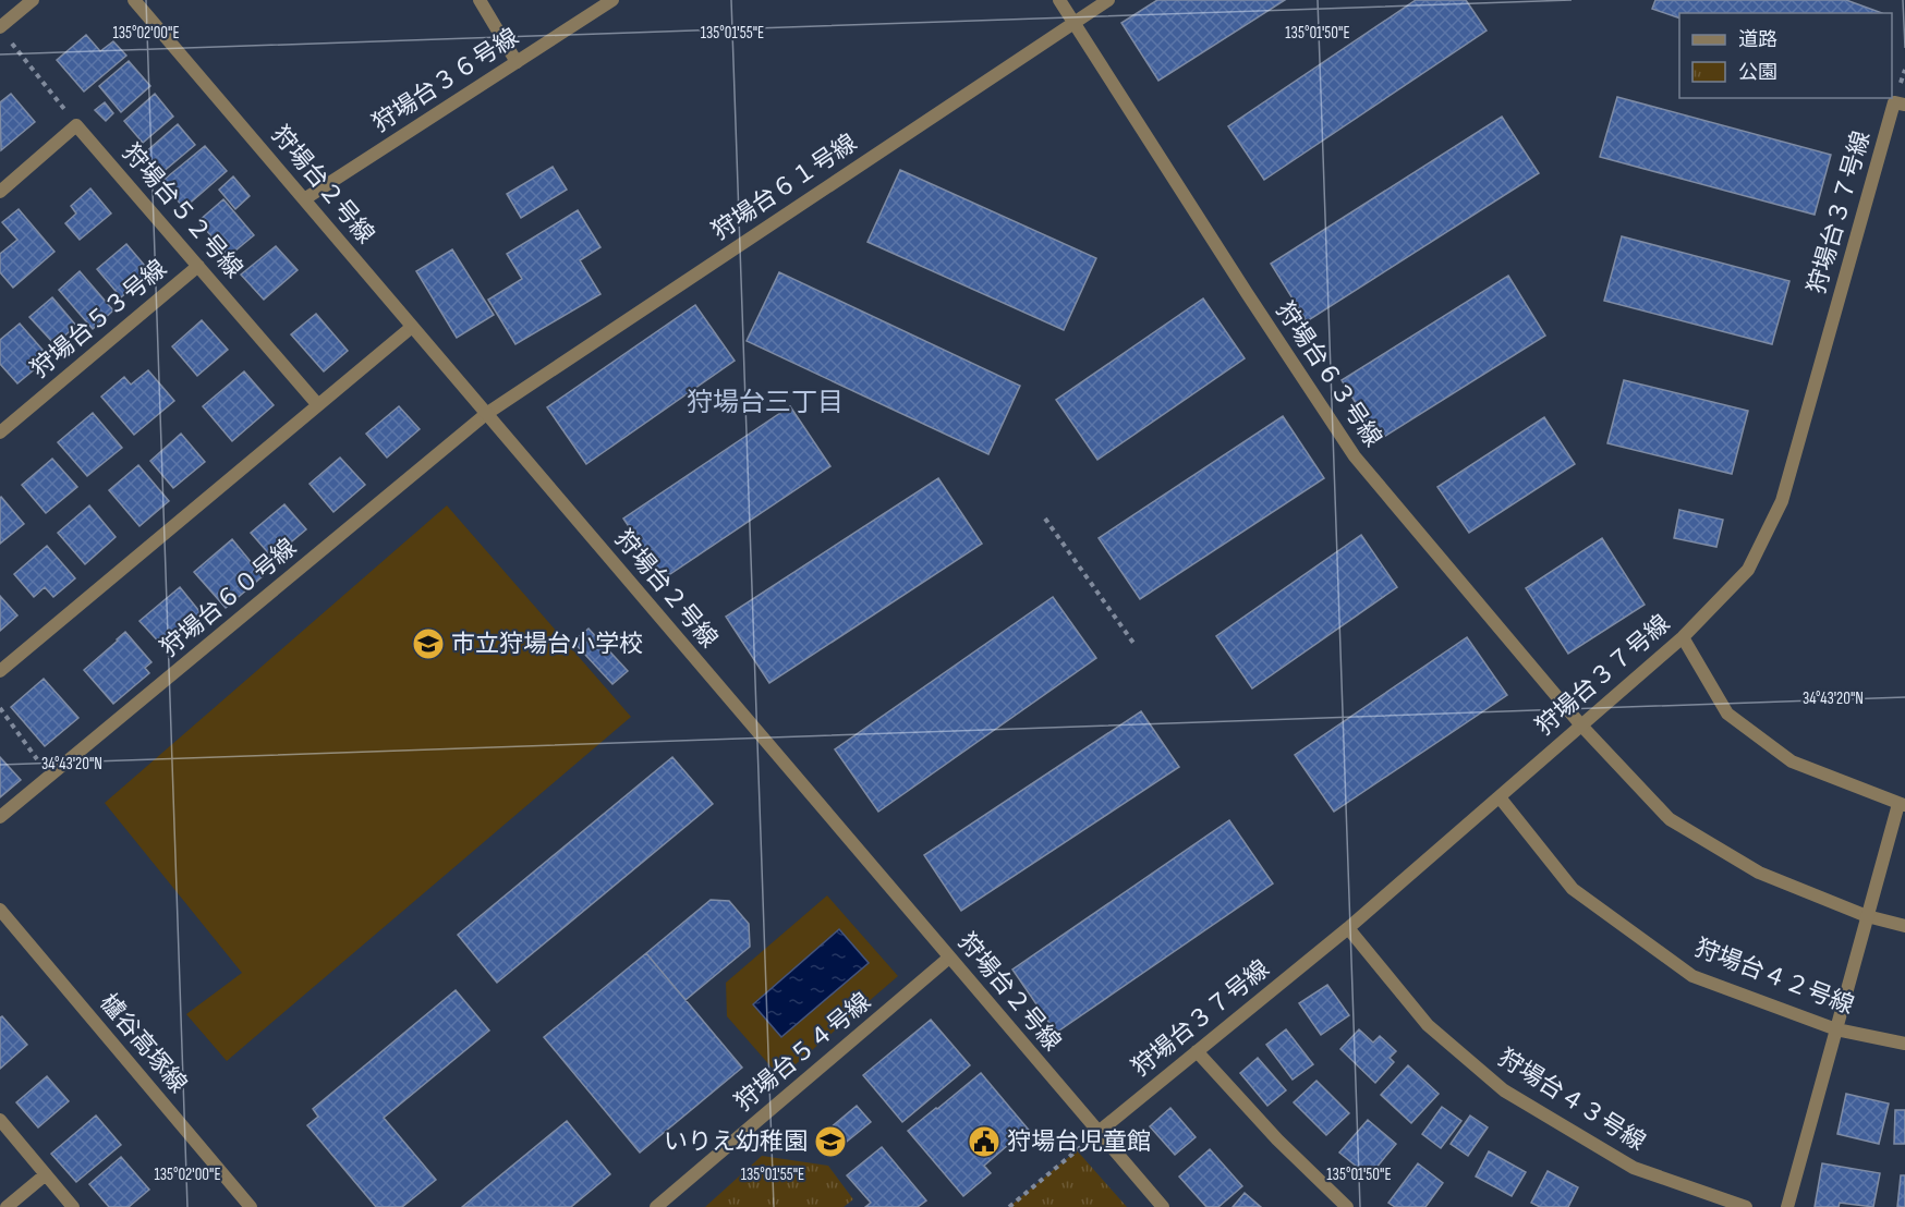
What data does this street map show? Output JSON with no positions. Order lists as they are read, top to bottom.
{
  "streets": {
    "street": [
      "狩場台３６号線",
      "狩場台２号線",
      "狩場台６１号線",
      "狩場台５２号線",
      "狩場台３７号線",
      "狩場台５３号線",
      "狩場台６３号線",
      "狩場台６０号線",
      "狩場台４２号線",
      "櫨谷高塚線",
      "狩場台５４号線",
      "狩場台４３号線"
    ]
  },
  "crossings": [
    ["狩場台３６号線", "狩場台２号線"],
    ["狩場台２号線", "狩場台６１号線"],
    ["狩場台２号線", "狩場台３７号線"],
    ["狩場台２号線", "狩場台６０号線"],
    ["狩場台２号線", "狩場台５４号線"],
    ["狩場台６１号線", "狩場台６３号線"],
    ["狩場台６１号線", "狩場台６０号線"],
    ["狩場台５２号線", "狩場台５３号線"],
    ["狩場台３７号線", "狩場台６３号線"],
    ["狩場台３７号線", "狩場台４２号線"],
    ["狩場台３７号線", "狩場台４３号線"]
  ],
  "districts": ["狩場台三丁目"],
  "places": {
    "school or university": ["市立狩場台小学校", "いりえ幼稚園"],
    "public building": ["狩場台児童館"]
  },
  "legend": ["道路", "公園"],
  "coordinates": [
    "135°02'00\"E",
    "135°01'55\"E",
    "135°01'50\"E",
    "34°43'20\"N"
  ]
}
